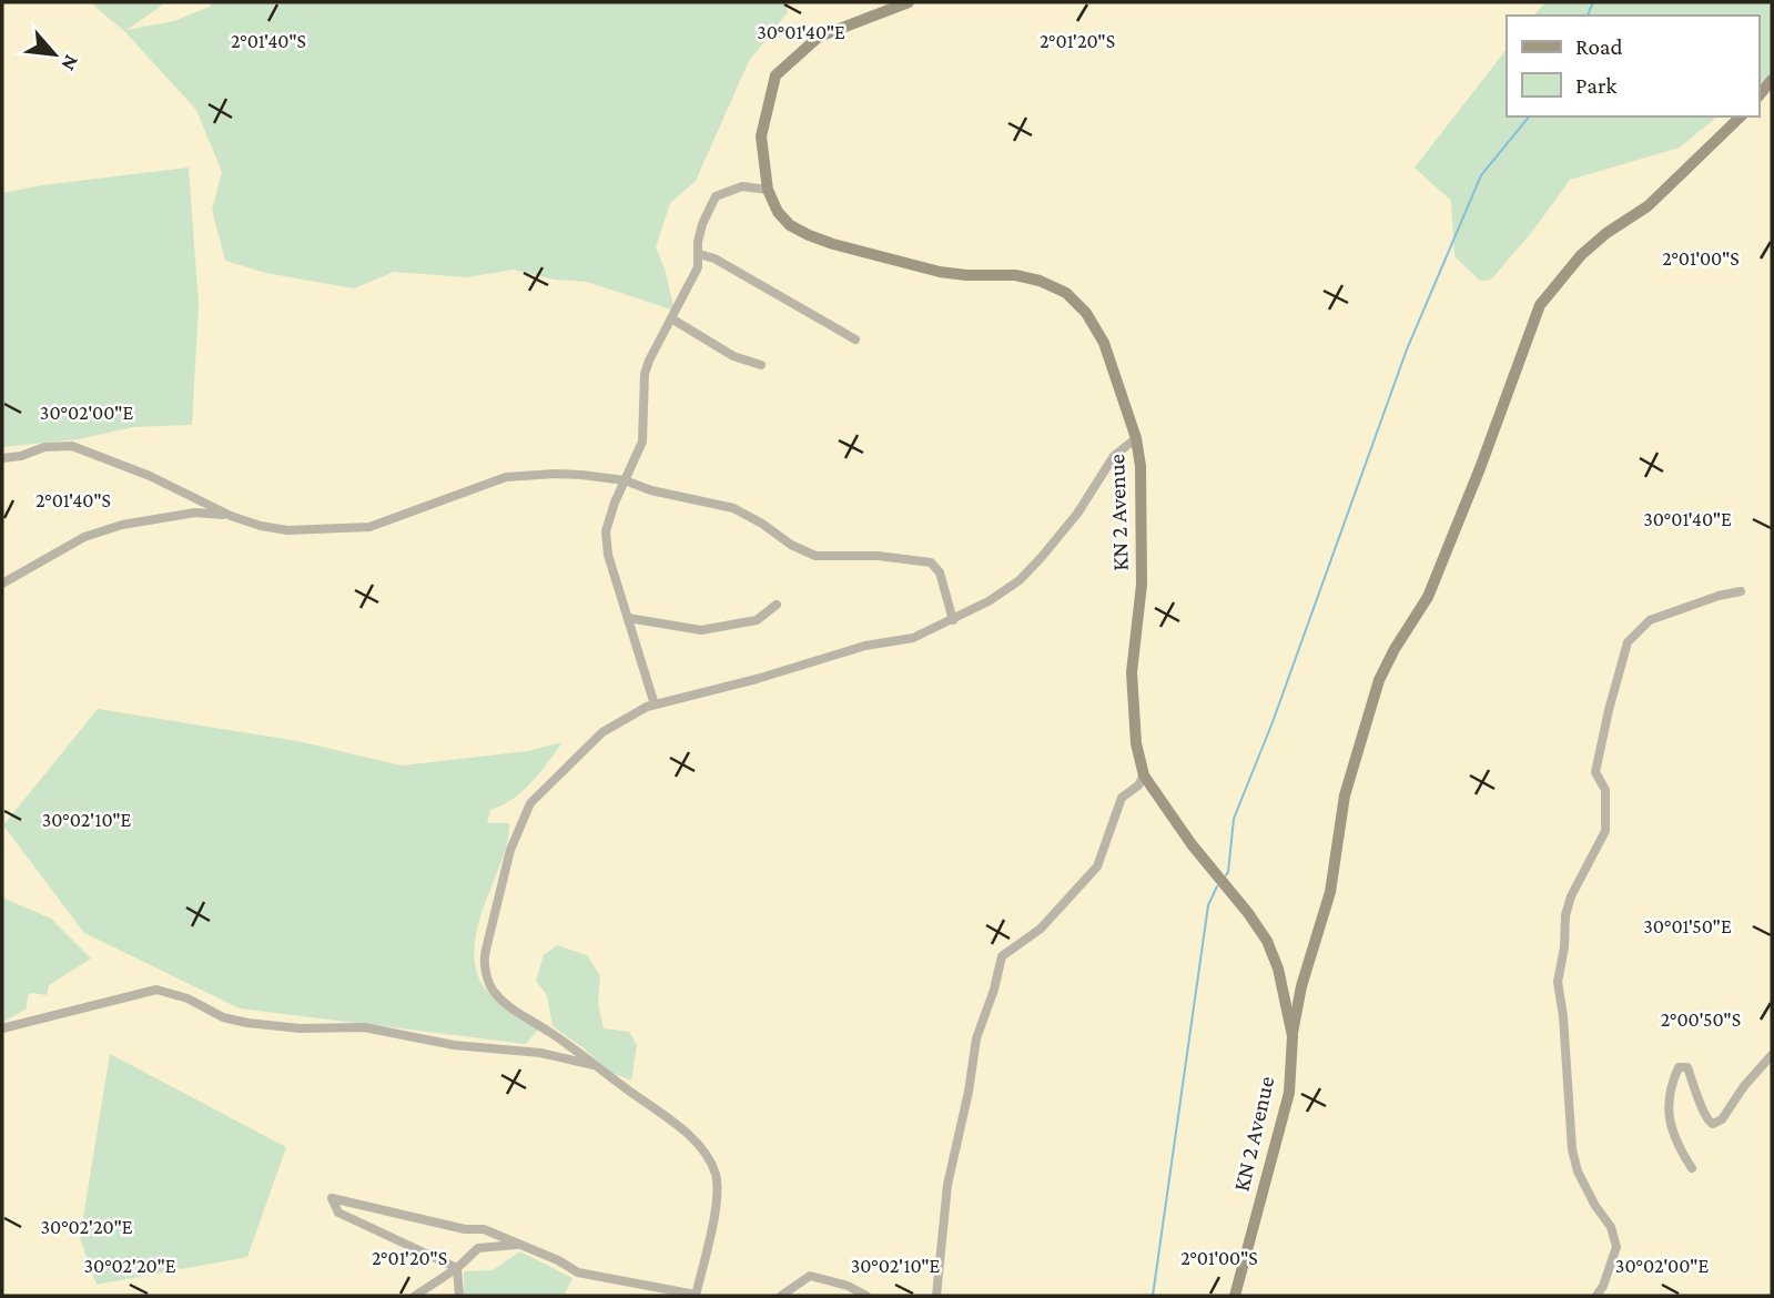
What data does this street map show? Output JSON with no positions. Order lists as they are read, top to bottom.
{
  "streets": {
    "main road": ["KN 2 Avenue"]
  },
  "legend": ["Road", "Park"],
  "north": "bottom right",
  "coordinates": [
    "30°01'40\"E",
    "2°01'40\"S",
    "2°01'20\"S",
    "2°01'00\"S",
    "30°02'00\"E",
    "30°02'10\"E",
    "30°01'50\"E",
    "2°00'50\"S",
    "30°02'20\"E"
  ]
}
